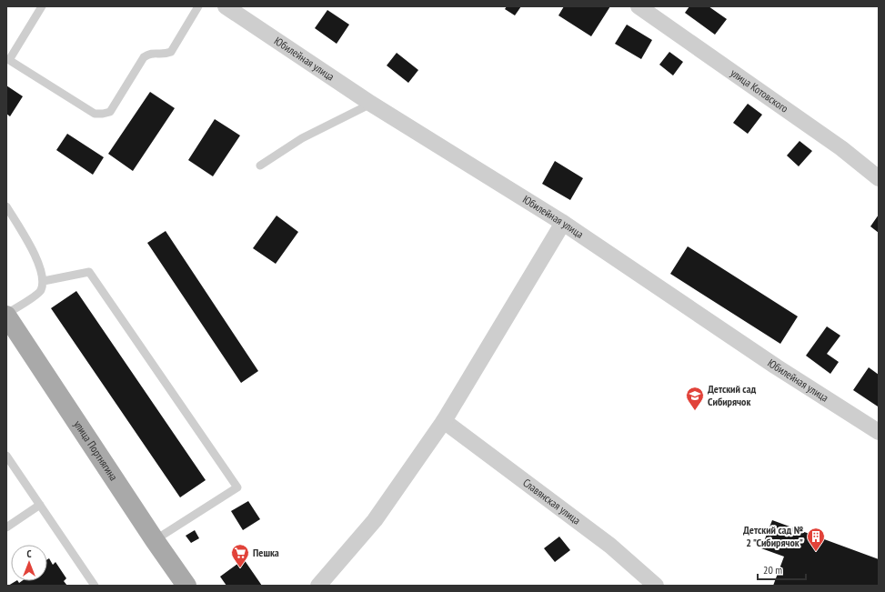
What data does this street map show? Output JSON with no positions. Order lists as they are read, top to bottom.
{
  "streets": {
    "main road": ["улица Портнягина"],
    "street": ["Юбилейная улица", "улица Котовского", "Славянская улица"]
  },
  "places": {
    "school or university": ["Детский сад Сибирячок"],
    "building": ["Детский сад № 2 \"Сибирячок\""],
    "supermarket": ["Пешка"]
  },
  "scale_bar": "20 m",
  "north": "top"
}
